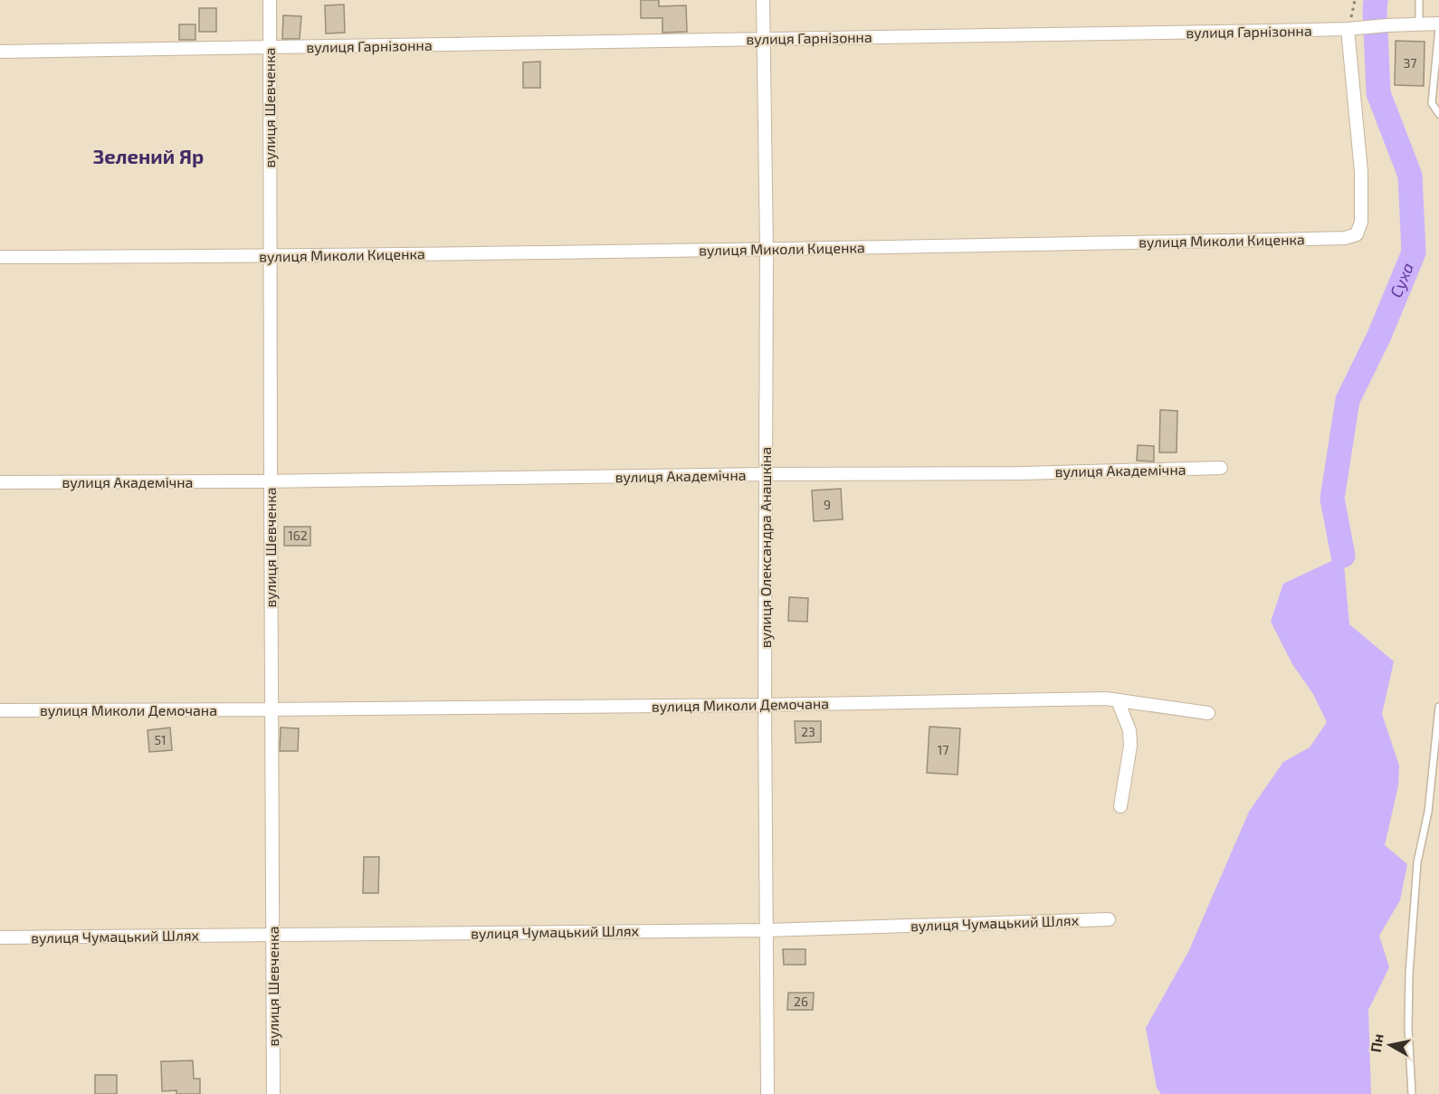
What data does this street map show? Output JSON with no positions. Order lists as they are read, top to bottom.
{
  "streets": {
    "street": [
      "вулиця Гарнізонна",
      "вулиця Шевченка",
      "вулиця Миколи Киценка",
      "вулиця Академічна",
      "вулиця Олександра Анашкіна",
      "вулиця Миколи Демочана",
      "вулиця Чумацький Шлях"
    ]
  },
  "crossings": [
    ["вулиця Гарнізонна", "вулиця Шевченка"],
    ["вулиця Гарнізонна", "вулиця Миколи Киценка"],
    ["вулиця Гарнізонна", "вулиця Олександра Анашкіна"],
    ["вулиця Шевченка", "вулиця Миколи Киценка"],
    ["вулиця Шевченка", "вулиця Академічна"],
    ["вулиця Шевченка", "вулиця Миколи Демочана"],
    ["вулиця Шевченка", "вулиця Чумацький Шлях"],
    ["вулиця Миколи Киценка", "вулиця Олександра Анашкіна"],
    ["вулиця Академічна", "вулиця Олександра Анашкіна"],
    ["вулиця Олександра Анашкіна", "вулиця Миколи Демочана"],
    ["вулиця Олександра Анашкіна", "вулиця Чумацький Шлях"]
  ],
  "districts": ["Зелений Яр"],
  "water": ["Суха"],
  "house_numbers": [
    "37",
    "9",
    "162",
    "23",
    "51",
    "17",
    "26"
  ],
  "north": "left"
}
